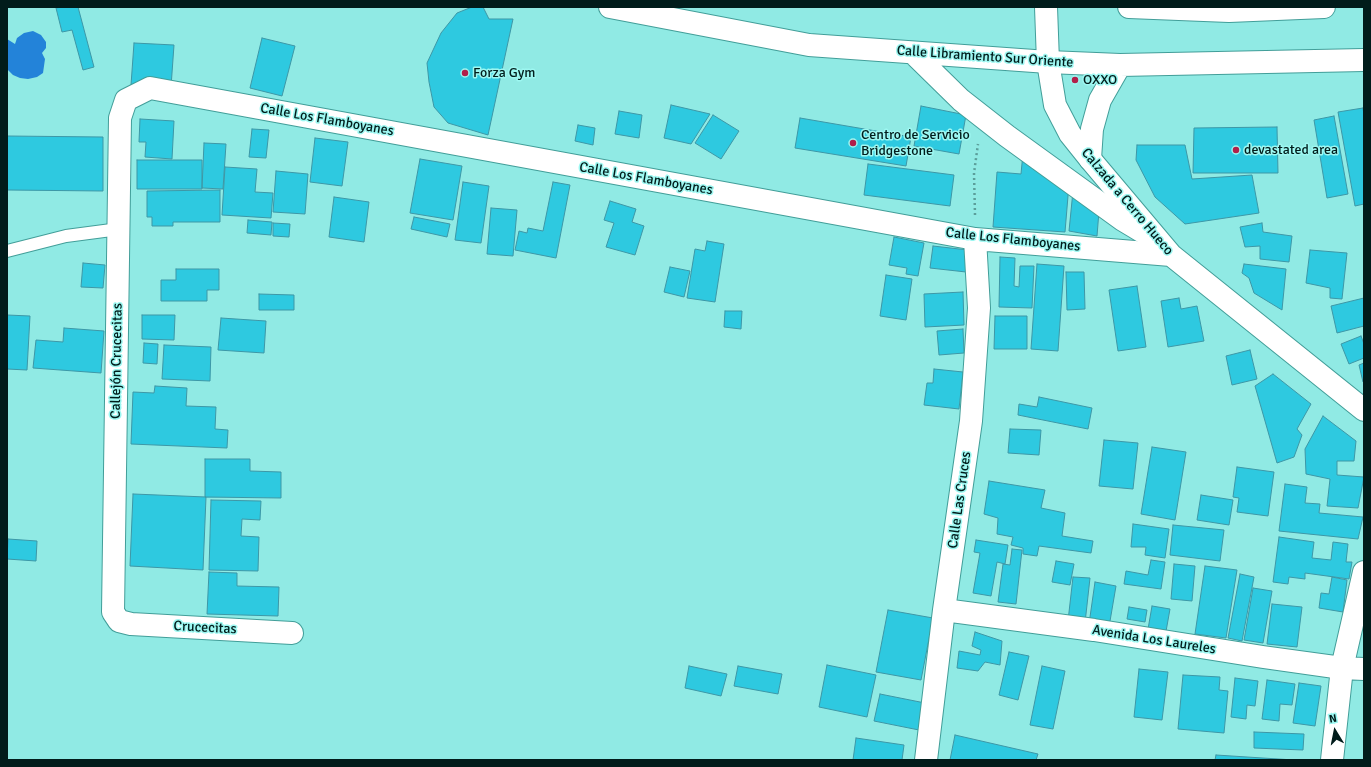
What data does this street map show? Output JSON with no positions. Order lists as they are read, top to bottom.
{
  "streets": {
    "street": [
      "Calle Libramiento Sur Oriente",
      "Calle Los Flamboyanes",
      "Calzada a Cerro Hueco",
      "Callejón Crucecitas",
      "Calle Las Cruces",
      "Crucecitas",
      "Avenida Los Laureles"
    ]
  },
  "crossings": [
    ["Calle Libramiento Sur Oriente", "Calzada a Cerro Hueco"],
    ["Calle Los Flamboyanes", "Calzada a Cerro Hueco"],
    ["Calle Los Flamboyanes", "Callejón Crucecitas"],
    ["Calle Los Flamboyanes", "Calle Las Cruces"],
    ["Callejón Crucecitas", "Crucecitas"],
    ["Calle Las Cruces", "Avenida Los Laureles"]
  ],
  "places": [
    "Forza Gym",
    "OXXO",
    "Centro de Servicio Bridgestone",
    "devastated area"
  ],
  "north": "top"
}
